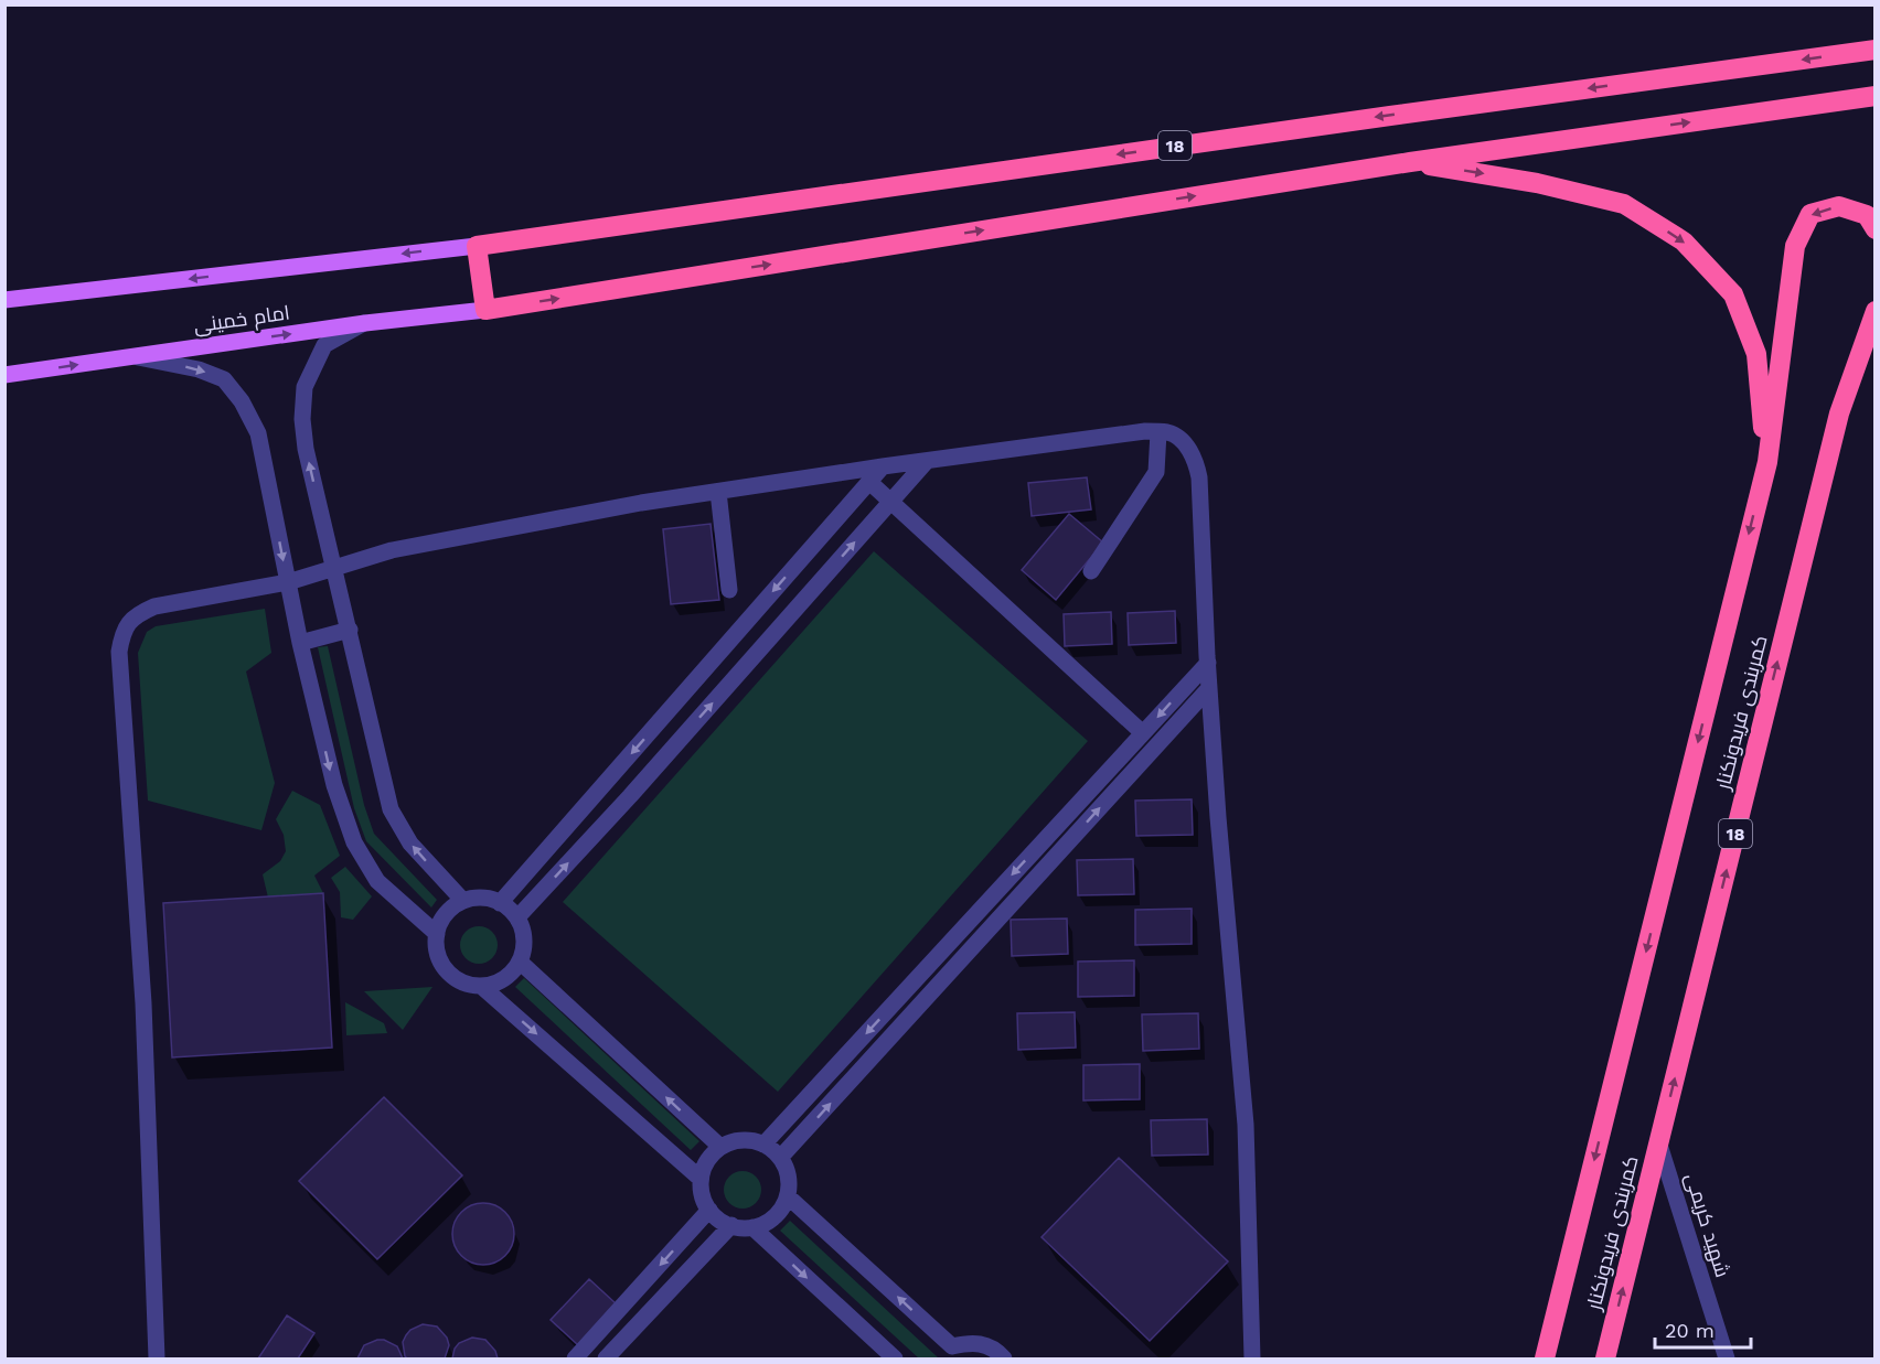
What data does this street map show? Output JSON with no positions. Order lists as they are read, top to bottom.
{
  "streets": {
    "highway": ["18", "کمربندی فریدونکنار"],
    "main road": ["امام خمینی"],
    "street": ["شهید کریمی"]
  },
  "crossings": [
    ["کمربندی فریدونکنار", "شهید کریمی"]
  ],
  "scale_bar": "20 m"
}
